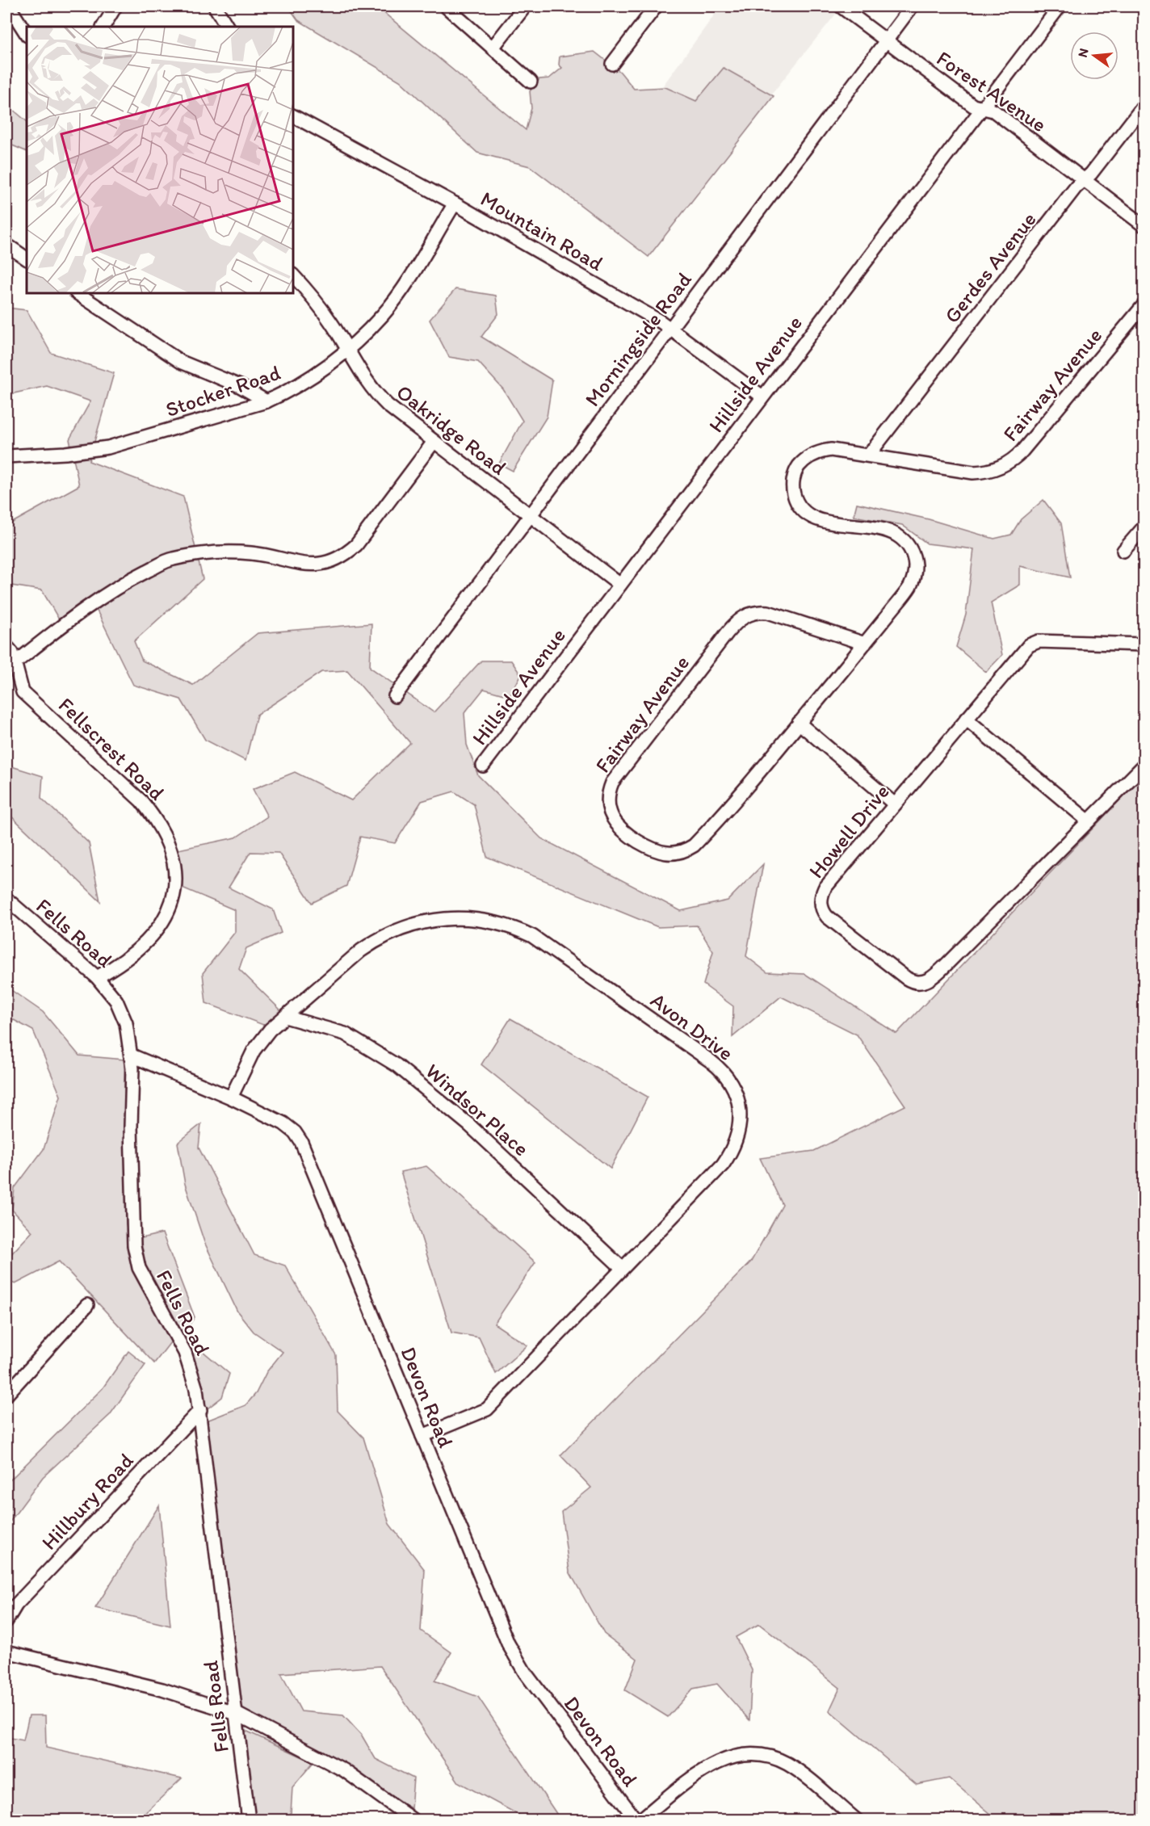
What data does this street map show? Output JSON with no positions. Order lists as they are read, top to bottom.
{
  "streets": {
    "street": [
      "Forest Avenue",
      "Mountain Road",
      "Gerdes Avenue",
      "Morningside Road",
      "Hillside Avenue",
      "Fairway Avenue",
      "Stocker Road",
      "Oakridge Road",
      "Fellscrest Road",
      "Howell Drive",
      "Fells Road",
      "Avon Drive",
      "Windsor Place",
      "Devon Road",
      "Hillbury Road"
    ]
  },
  "crossings": [
    ["Forest Avenue", "Gerdes Avenue"],
    ["Forest Avenue", "Morningside Road"],
    ["Forest Avenue", "Hillside Avenue"],
    ["Mountain Road", "Morningside Road"],
    ["Mountain Road", "Hillside Avenue"],
    ["Mountain Road", "Stocker Road"],
    ["Gerdes Avenue", "Fairway Avenue"],
    ["Morningside Road", "Oakridge Road"],
    ["Hillside Avenue", "Oakridge Road"],
    ["Stocker Road", "Oakridge Road"],
    ["Fellscrest Road", "Fells Road"],
    ["Fells Road", "Devon Road"],
    ["Fells Road", "Hillbury Road"],
    ["Avon Drive", "Windsor Place"],
    ["Avon Drive", "Devon Road"]
  ],
  "north": "left"
}
